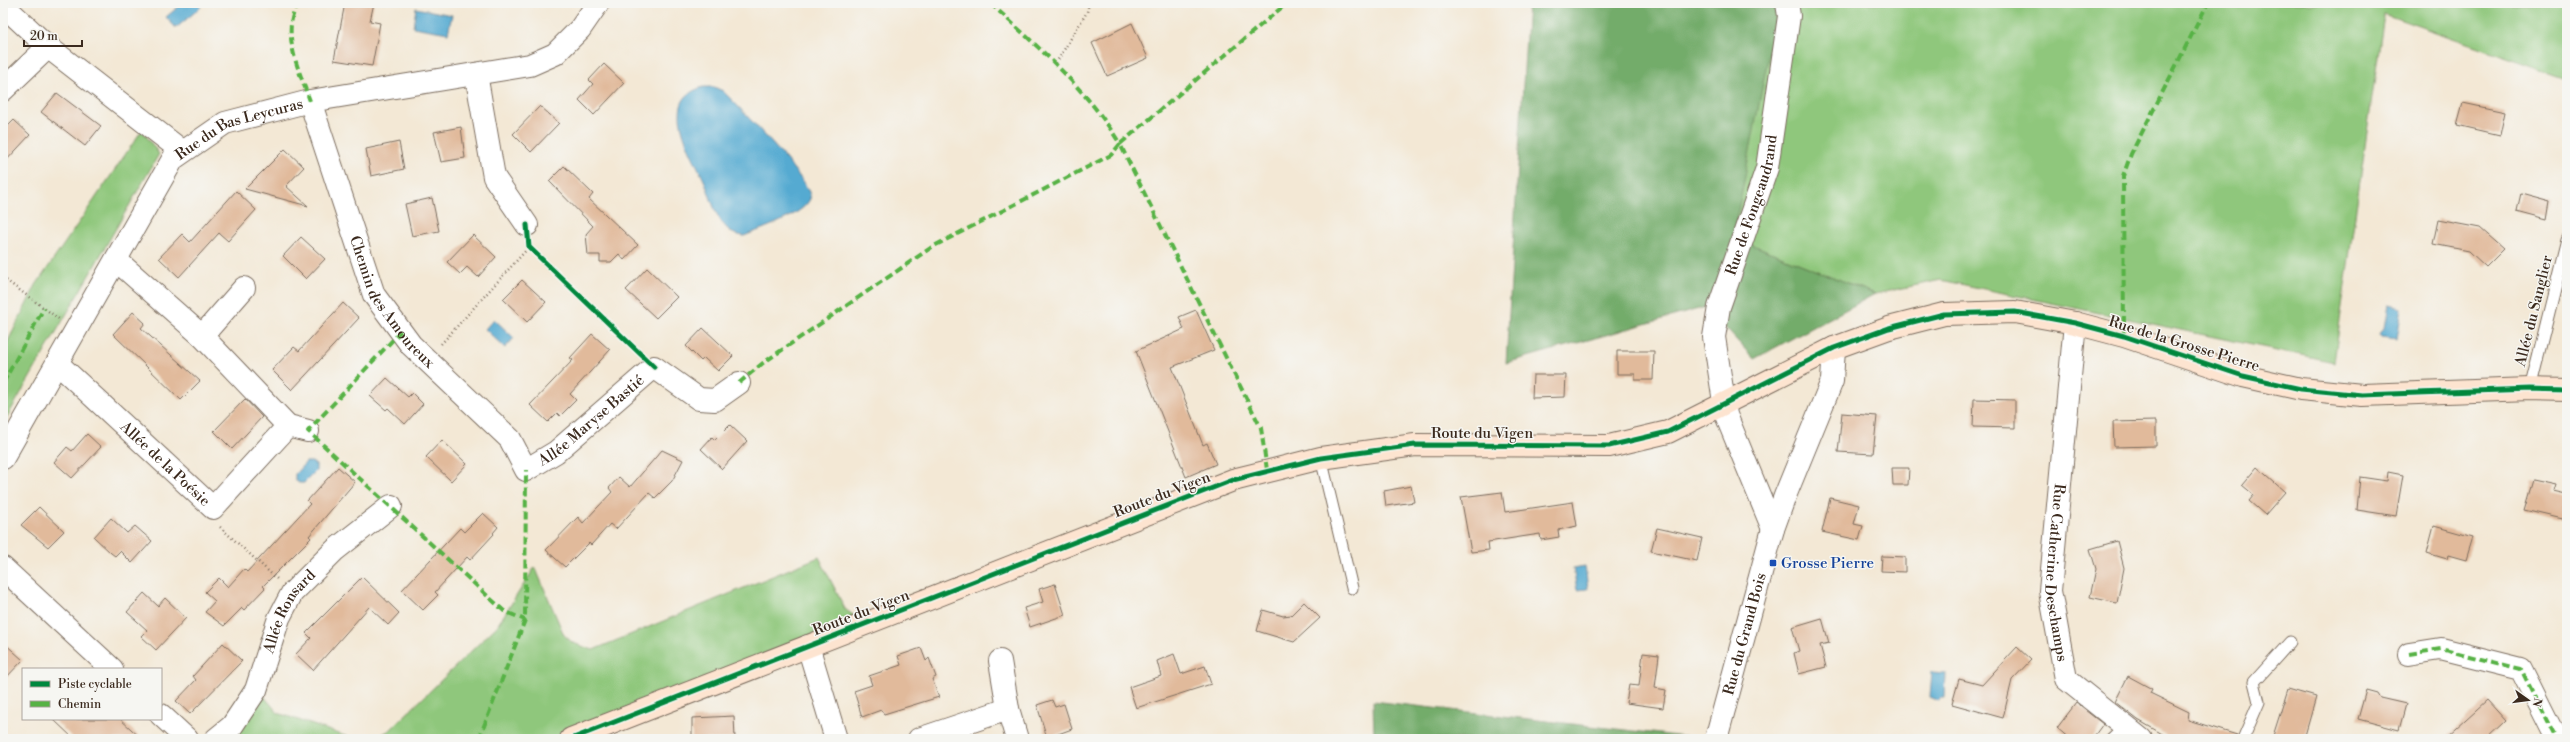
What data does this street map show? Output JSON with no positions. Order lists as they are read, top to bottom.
{
  "streets": {
    "street": [
      "Rue du Bas Leycuras",
      "Rue de Fongeaudrand",
      "Chemin des Amoureux",
      "Rue de la Grosse Pierre",
      "Allée Maryse Bastié",
      "Route du Vigen",
      "Allée de la Poésie",
      "Rue Catherine Deschamps",
      "Allée Ronsard",
      "Rue du Grand Bois"
    ],
    "lane": ["Allée du Sanglier"]
  },
  "crossings": [
    ["Rue du Bas Leycuras", "Chemin des Amoureux"],
    ["Rue du Bas Leycuras", "Allée de la Poésie"],
    ["Rue de Fongeaudrand", "Route du Vigen"],
    ["Chemin des Amoureux", "Allée Maryse Bastié"],
    ["Allée du Sanglier", "Rue de la Grosse Pierre"],
    ["Rue de la Grosse Pierre", "Route du Vigen"],
    ["Rue de la Grosse Pierre", "Rue Catherine Deschamps"],
    ["Rue de la Grosse Pierre", "Rue du Grand Bois"]
  ],
  "places": {
    "transit": ["Grosse Pierre"]
  },
  "legend": ["Piste cyclable", "Chemin"],
  "scale_bar": "20 m",
  "north": "right"
}
